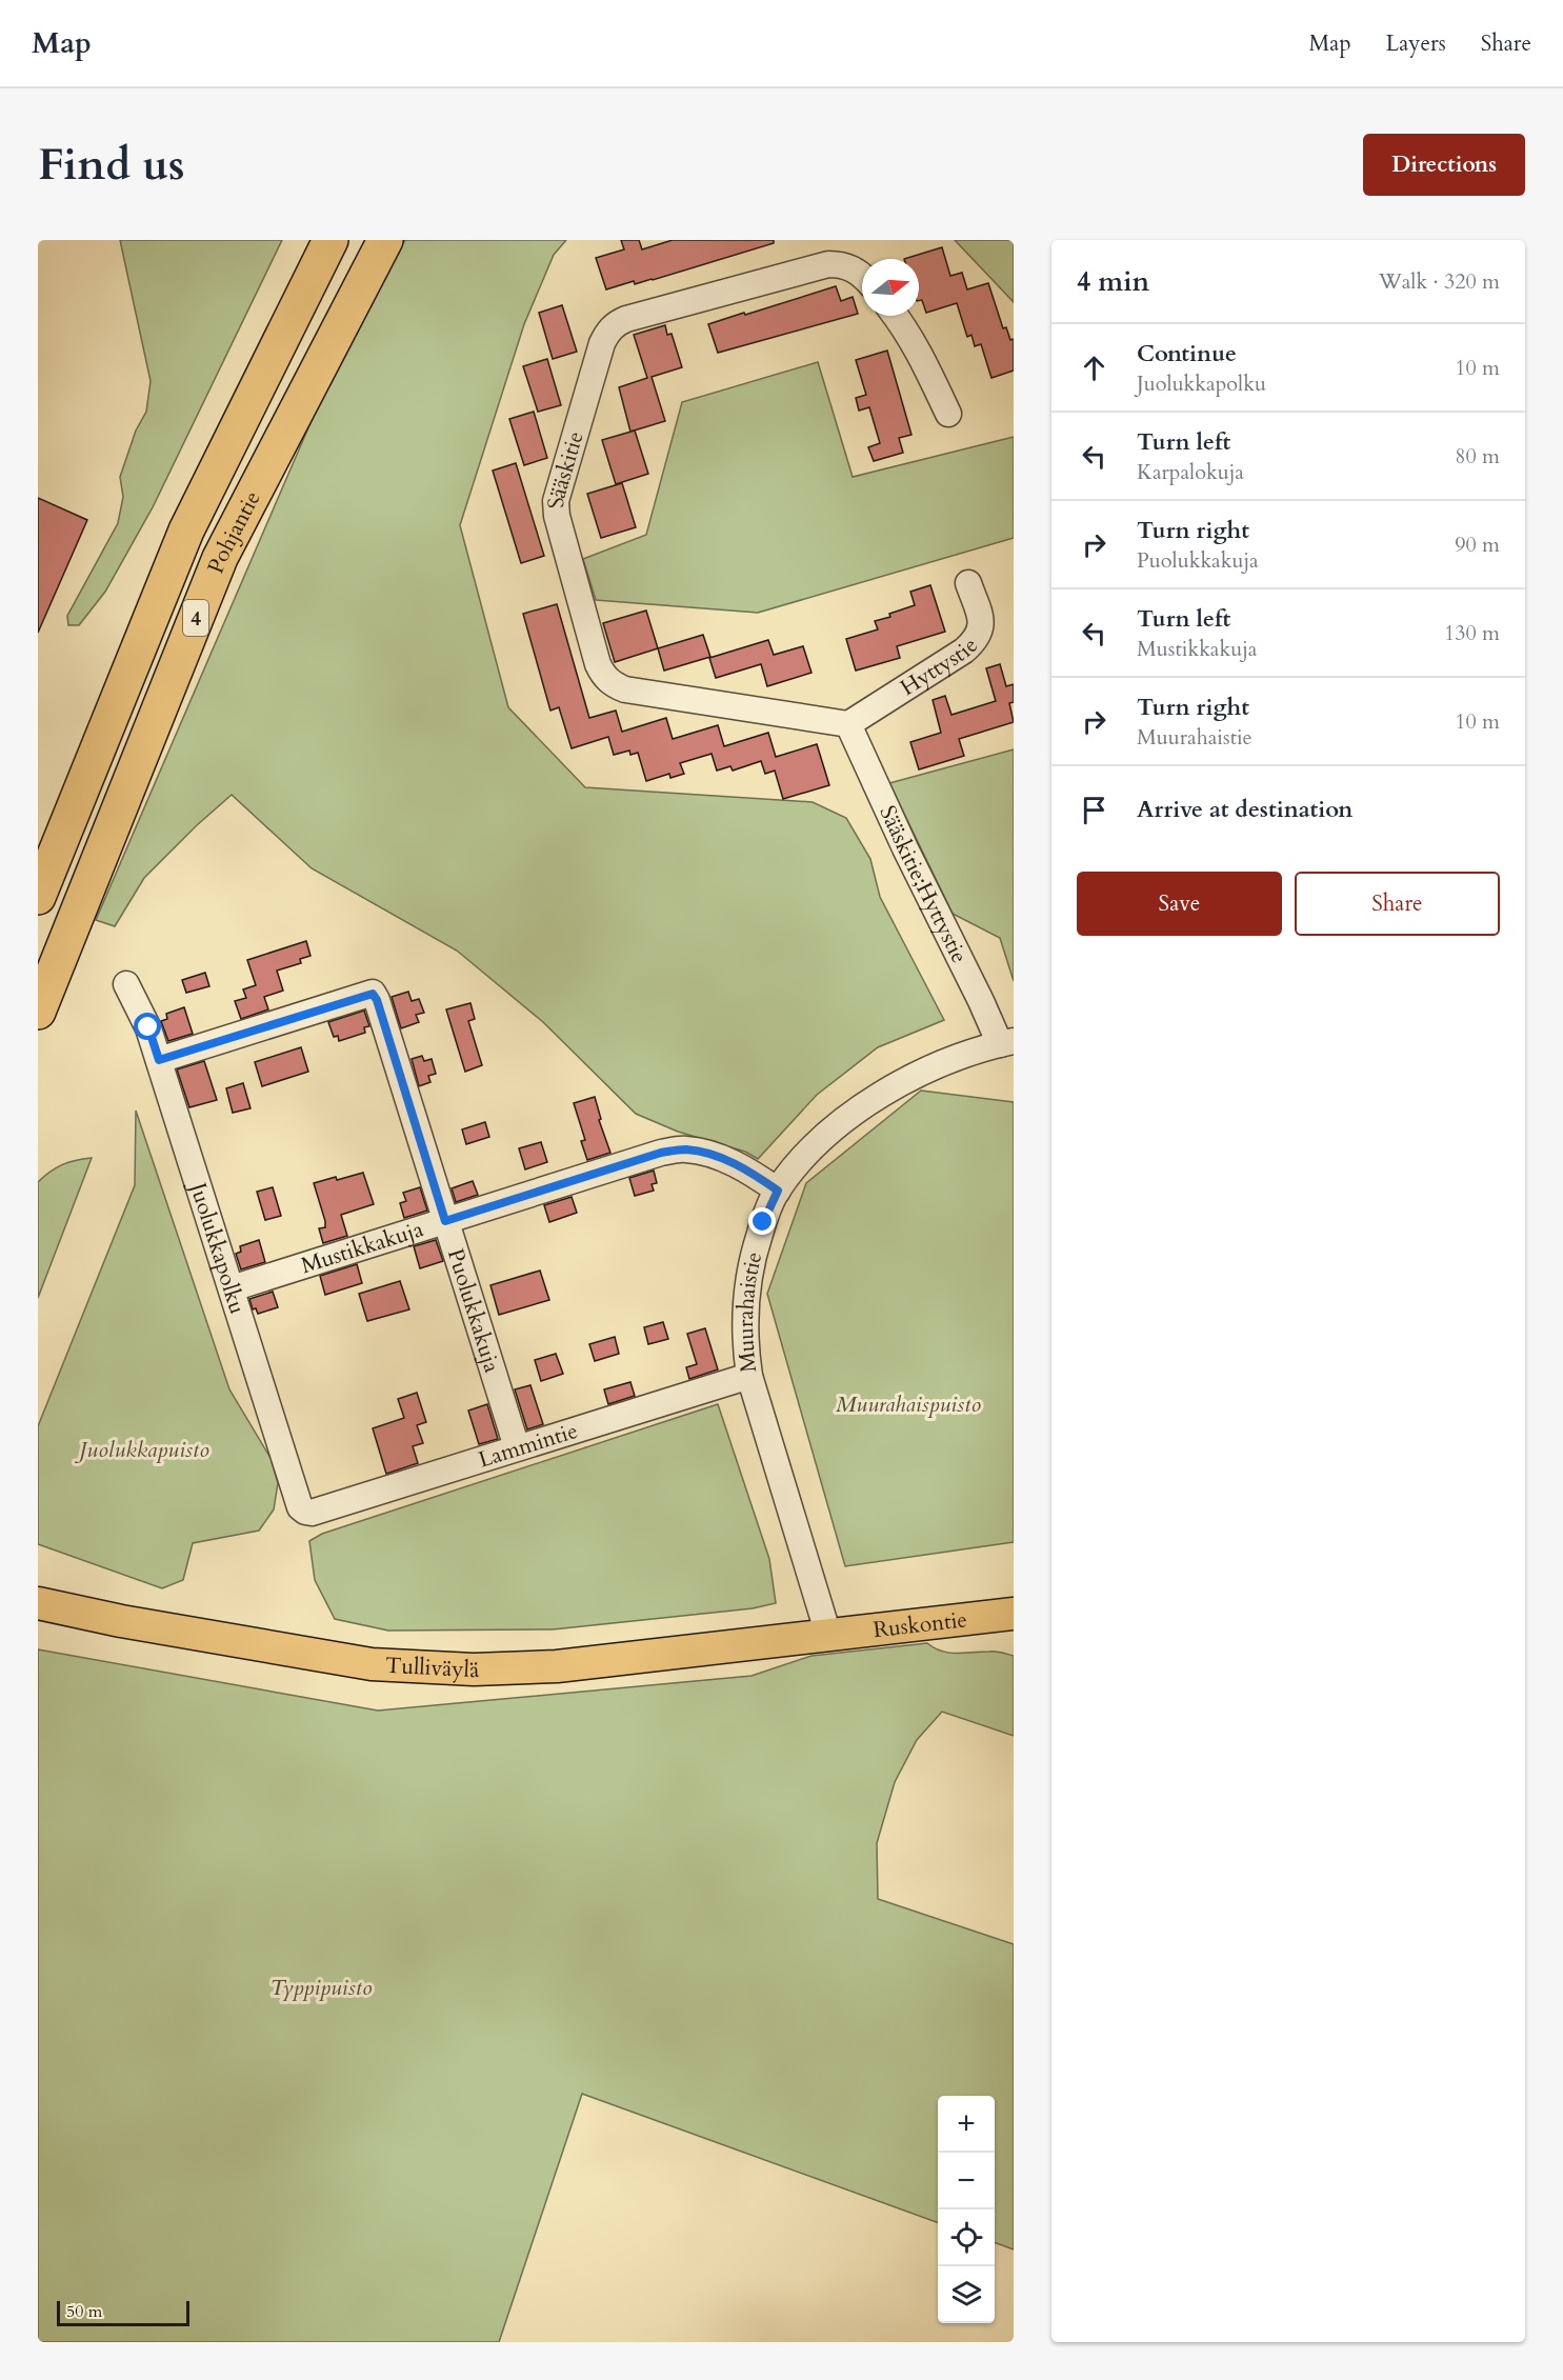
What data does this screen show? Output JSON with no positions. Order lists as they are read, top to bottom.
{
  "streets": {
    "highway": ["Pohjantie", "4"],
    "main road": ["Ruskontie", "Tulliväylä"],
    "street": [
      "Sääskitie",
      "Hyttystie",
      "Sääskitie;Hyttystie",
      "Juolukkapolku",
      "Mustikkakuja",
      "Puolukkakuja",
      "Muurahaistie",
      "Lammintie"
    ]
  },
  "crossings": [
    ["Sääskitie", "Hyttystie"],
    ["Sääskitie", "Sääskitie;Hyttystie"],
    ["Hyttystie", "Sääskitie;Hyttystie"],
    ["Sääskitie;Hyttystie", "Muurahaistie"],
    ["Juolukkapolku", "Mustikkakuja"],
    ["Juolukkapolku", "Puolukkakuja"],
    ["Juolukkapolku", "Lammintie"],
    ["Mustikkakuja", "Puolukkakuja"],
    ["Mustikkakuja", "Muurahaistie"],
    ["Puolukkakuja", "Lammintie"],
    ["Muurahaistie", "Lammintie"],
    ["Muurahaistie", "Ruskontie"],
    ["Muurahaistie", "Tulliväylä"],
    ["Ruskontie", "Tulliväylä"]
  ],
  "parks": ["Muurahaispuisto", "Juolukkapuisto", "Typpipuisto"],
  "scale_bar": "50 m",
  "north": "right",
  "page": {
    "header": "Map",
    "nav": ["Map", "Layers", "Share"],
    "buttons": [
      "Directions",
      ["Save", "Share"]
    ],
    "title": "Find us",
    "heading": ["4 min", "Walk · 320 m"],
    "list": [
      ["Continue", "Juolukkapolku", "10 m"],
      ["Turn left", "Karpalokuja", "80 m"],
      ["Turn right", "Puolukkakuja", "90 m"],
      ["Turn left", "Mustikkakuja", "130 m"],
      ["Turn right", "Muurahaistie", "10 m"],
      "Arrive at destination"
    ],
    "map_buttons": ["+", "−"],
    "scale": "50 m"
  }
}
